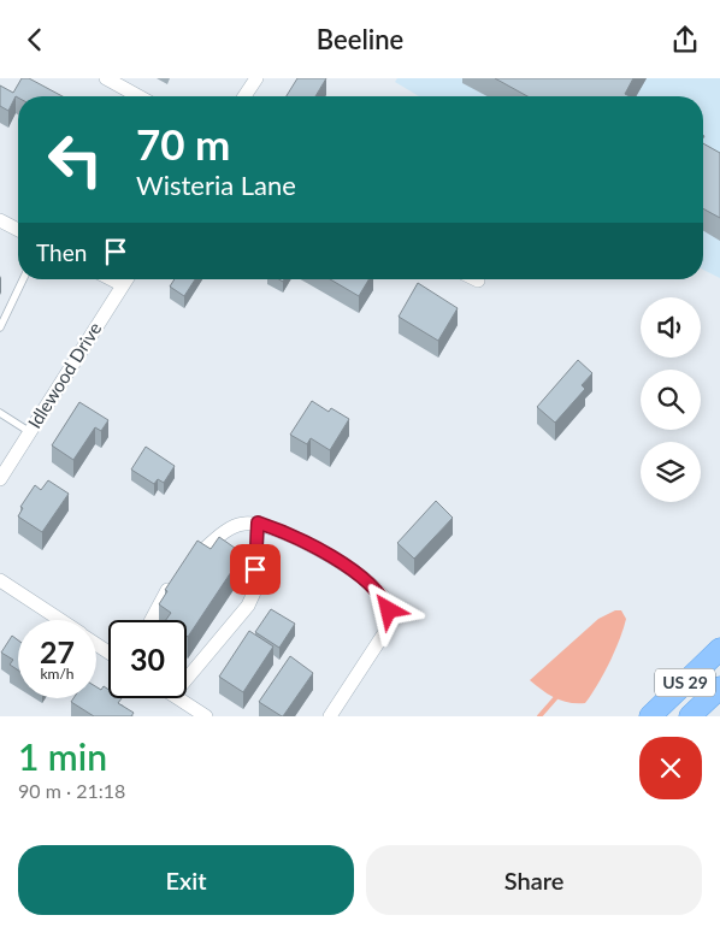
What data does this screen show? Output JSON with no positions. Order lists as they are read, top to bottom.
{
  "streets": {
    "main road": ["US 29"],
    "street": ["Idlewood Drive"]
  },
  "page": {
    "header": "Beeline",
    "turn": ["70 m", "Wisteria Lane"],
    "then": "Then",
    "speed": "27 km/h",
    "limit": "30",
    "heading": ["1 min", "90 m · 21:18"],
    "buttons": ["Exit", "Share"]
  }
}
